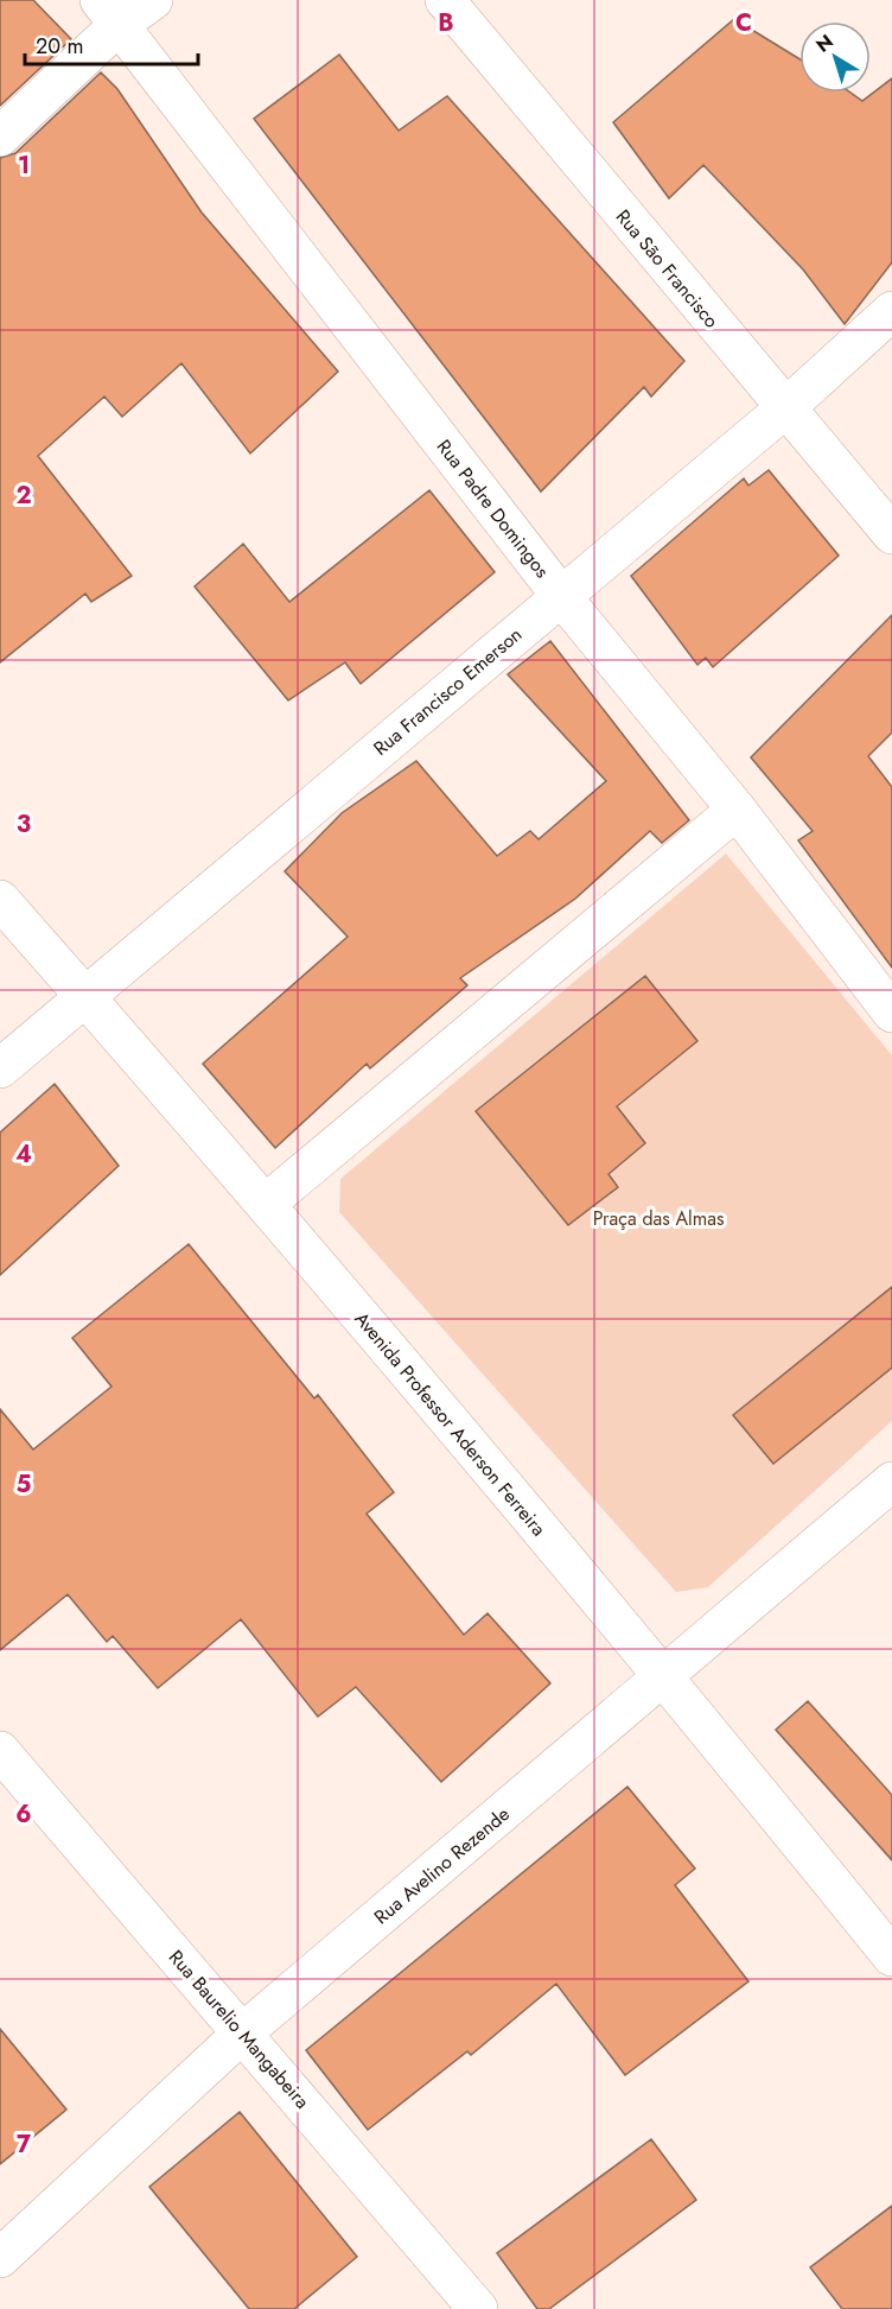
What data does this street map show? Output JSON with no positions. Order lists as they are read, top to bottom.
{
  "streets": {
    "street": [
      "Rua São Francisco",
      "Rua Padre Domingos",
      "Rua Francisco Emerson",
      "Avenida Professor Aderson Ferreira",
      "Rua Avelino Rezende",
      "Rua Baurelio Mangabeira"
    ]
  },
  "crossings": [
    ["Rua São Francisco", "Rua Francisco Emerson"],
    ["Rua Padre Domingos", "Rua Francisco Emerson"],
    ["Rua Francisco Emerson", "Avenida Professor Aderson Ferreira"],
    ["Avenida Professor Aderson Ferreira", "Rua Avelino Rezende"],
    ["Rua Avelino Rezende", "Rua Baurelio Mangabeira"]
  ],
  "parks": ["Praça das Almas"],
  "scale_bar": "20 m",
  "north": "top left",
  "grid": {
    "columns": ["B", "C"],
    "rows": [
      "1",
      "2",
      "3",
      "4",
      "5",
      "6",
      "7"
    ]
  }
}
